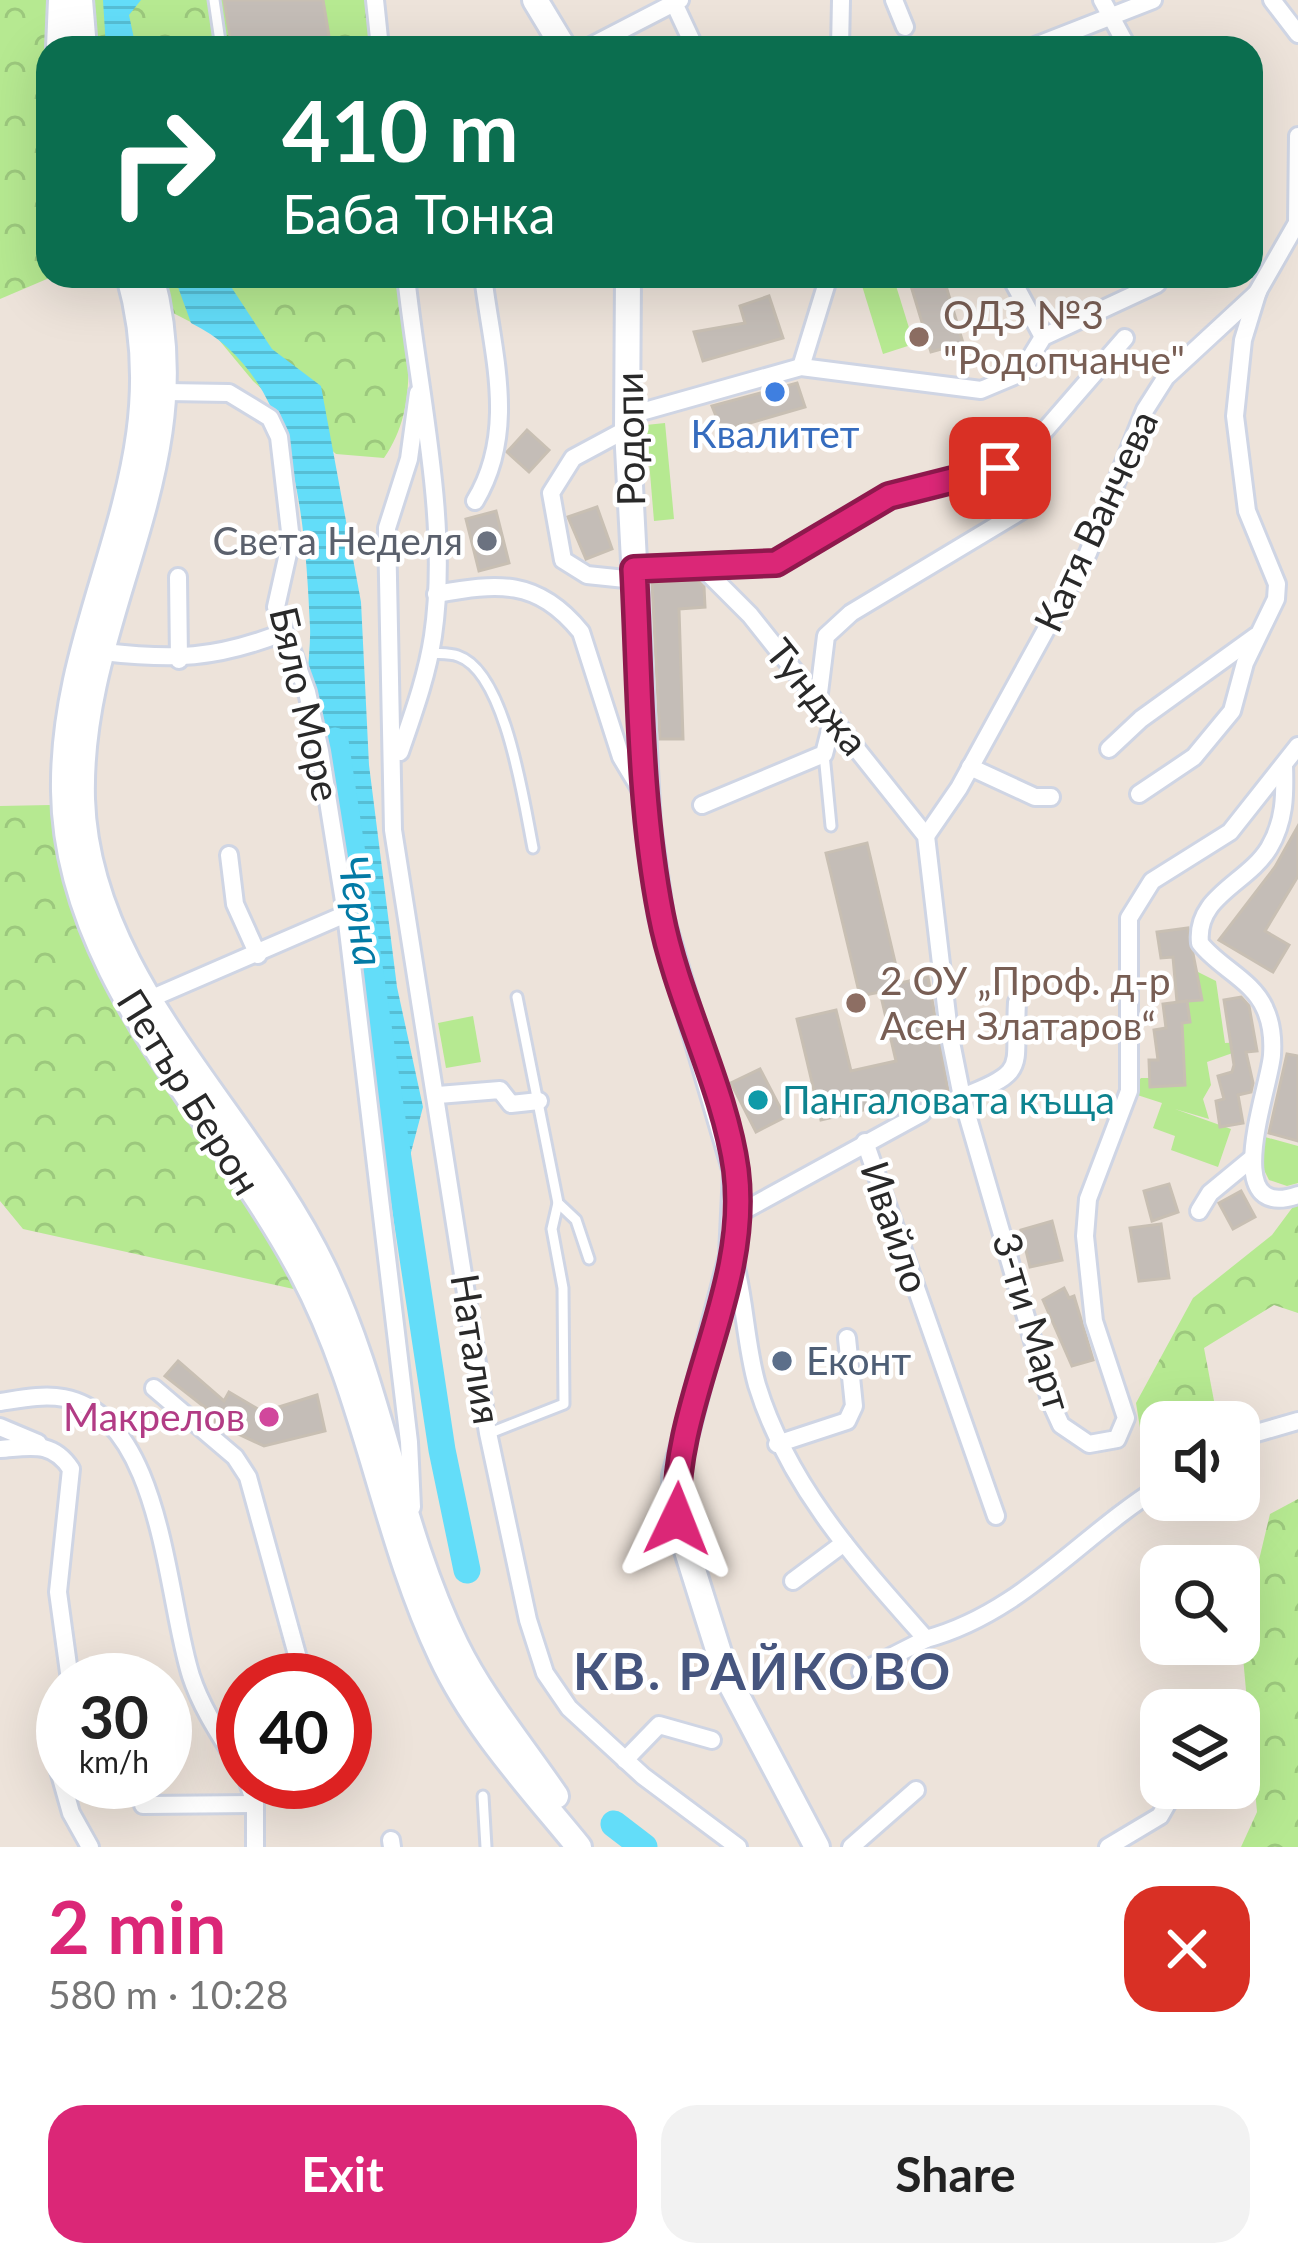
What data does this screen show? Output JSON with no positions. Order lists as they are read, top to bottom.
{
  "streets": {
    "main road": ["Родопи", "Петър Берон"],
    "street": [
      "Катя Ванчева",
      "Тунджа",
      "Бяло Море",
      "Ивайло",
      "3-ти Март",
      "Наталия"
    ]
  },
  "crossings": [
    ["Катя Ванчева", "Тунджа"],
    ["Катя Ванчева", "3-ти Март"],
    ["Тунджа", "3-ти Март"],
    ["Бяло Море", "Петър Берон"]
  ],
  "districts": ["КВ. РАЙКОВО"],
  "water": ["Черна"],
  "places": [
    "ОДЗ №3 \"Родопчанче\"",
    "Квалитет",
    "Света Неделя",
    "2 ОУ „Проф. д-р Асен Златаров“",
    "Пангаловата къща",
    "Еконт",
    "Макрелов"
  ],
  "page": {
    "turn": ["410 m", "Баба Тонка"],
    "speed": "30 km/h",
    "limit": "40",
    "heading": ["2 min", "580 m · 10:28"],
    "buttons": ["Exit", "Share"]
  }
}
